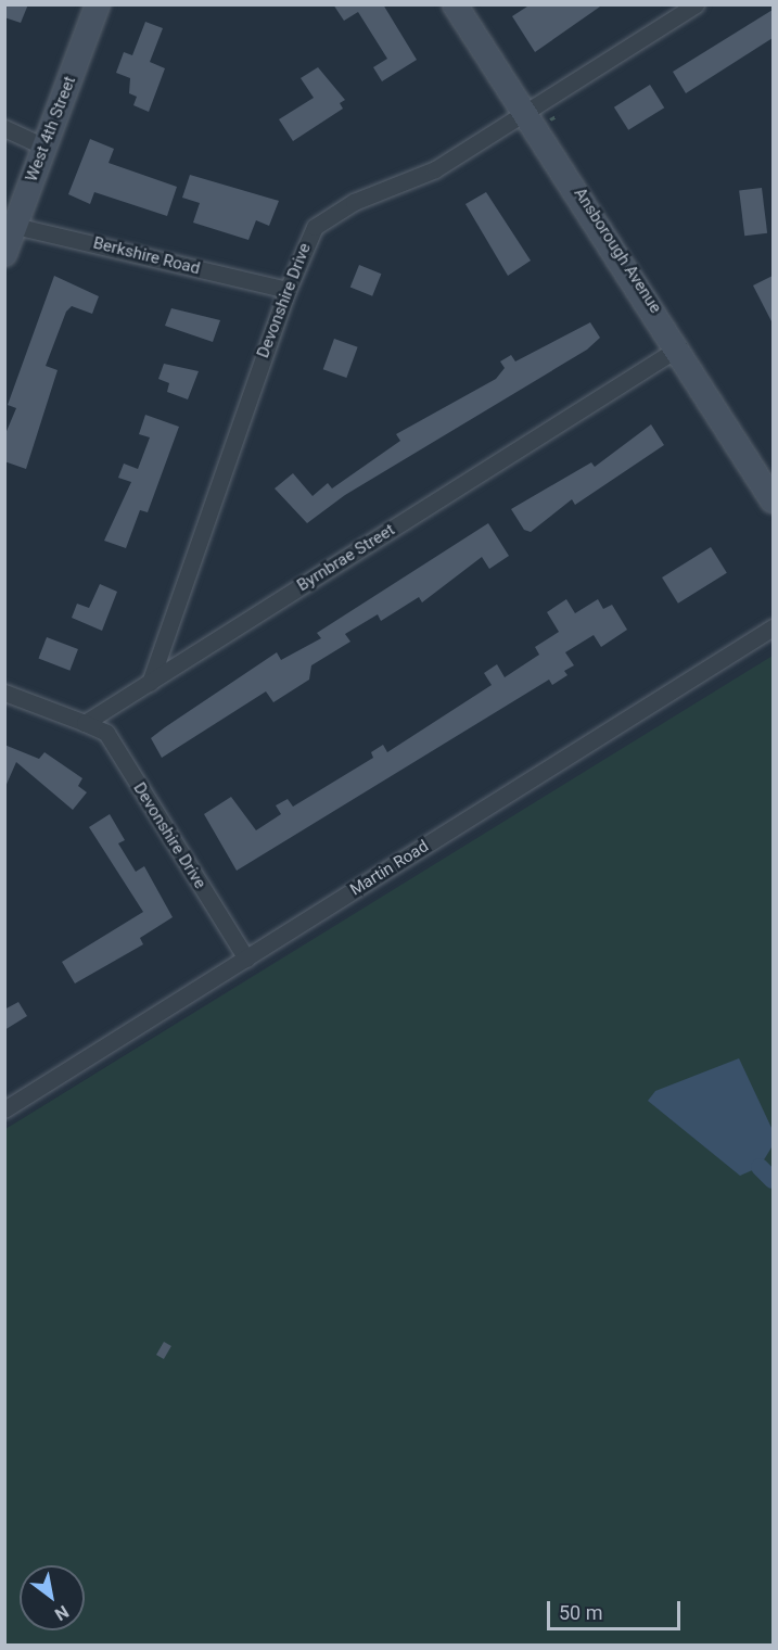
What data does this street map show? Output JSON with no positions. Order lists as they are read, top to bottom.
{
  "streets": {
    "main road": ["West 4th Street", "Ansborough Avenue"],
    "street": [
      "Berkshire Road",
      "Devonshire Drive",
      "Byrnbrae Street",
      "Martin Road"
    ]
  },
  "crossings": [
    ["West 4th Street", "Berkshire Road"],
    ["Ansborough Avenue", "Devonshire Drive"],
    ["Ansborough Avenue", "Byrnbrae Street"],
    ["Berkshire Road", "Devonshire Drive"],
    ["Devonshire Drive", "Byrnbrae Street"],
    ["Devonshire Drive", "Martin Road"]
  ],
  "scale_bar": "50 m",
  "north": "bottom right"
}
